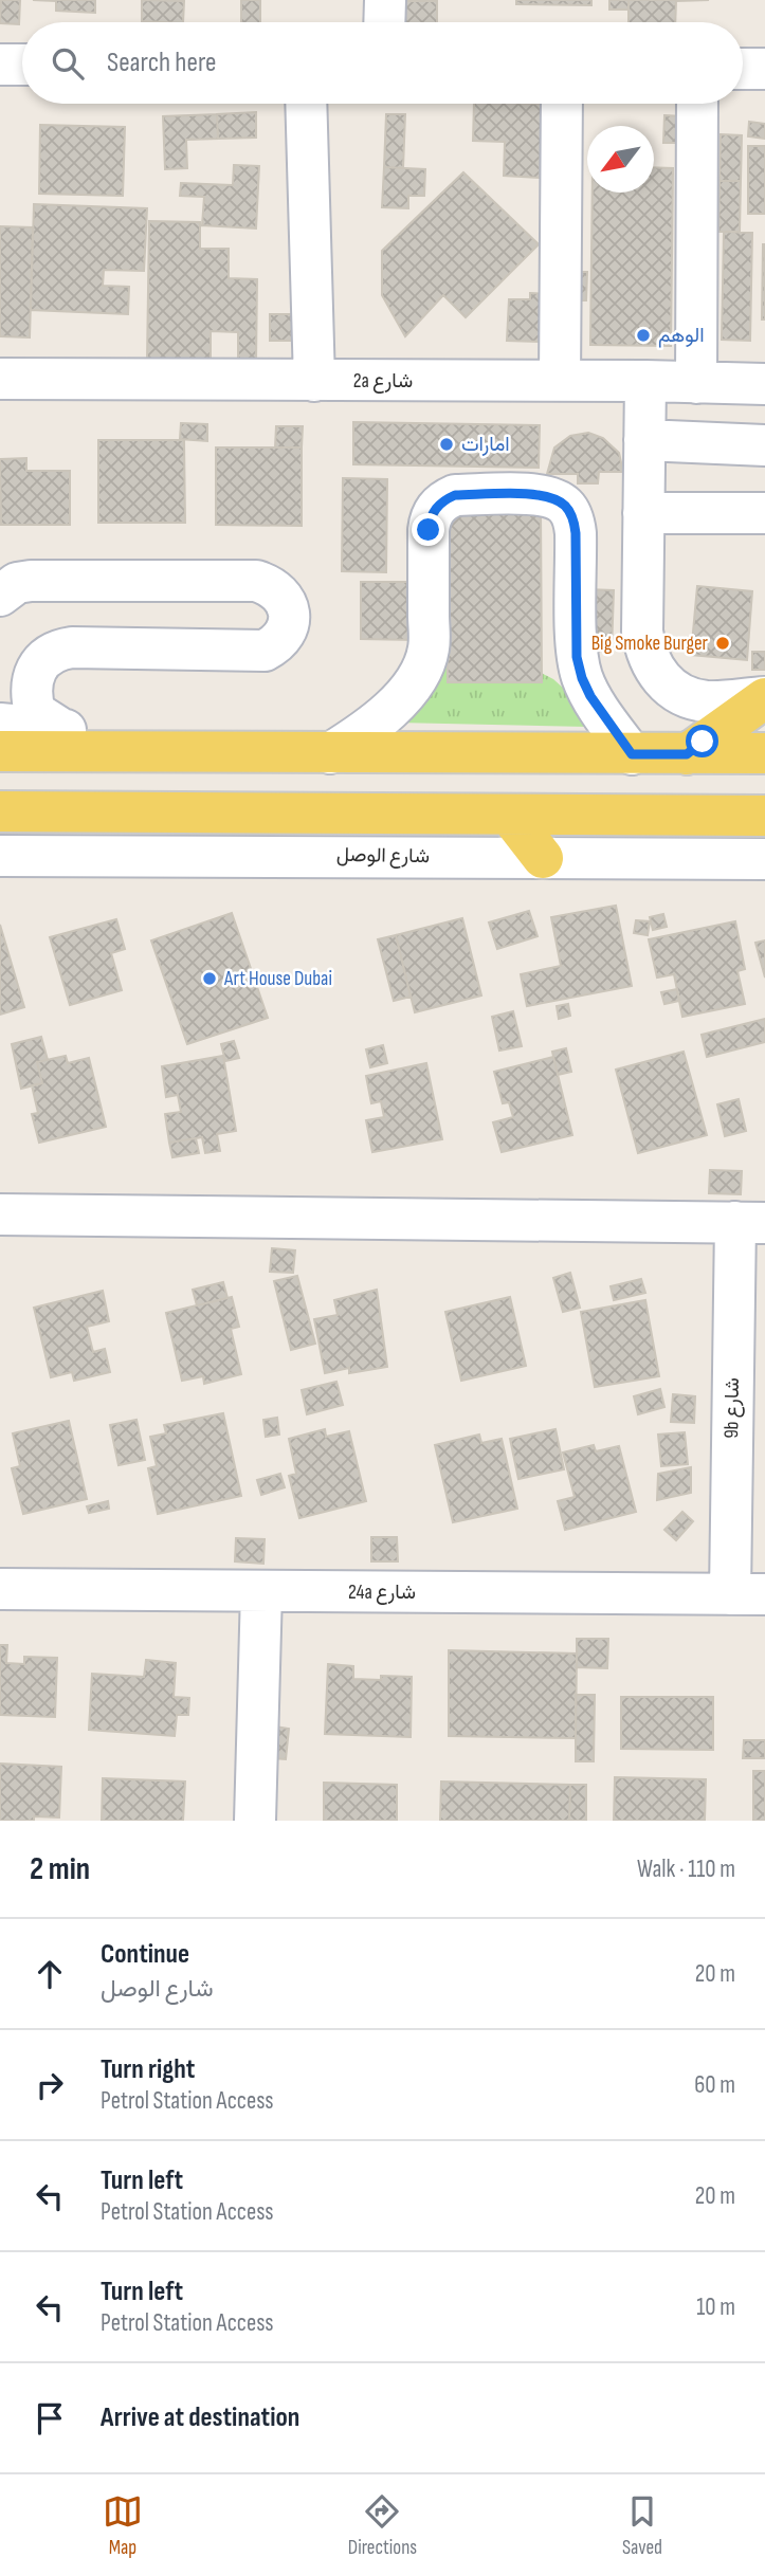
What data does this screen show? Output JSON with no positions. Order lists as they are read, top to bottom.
{
  "streets": {
    "main road": ["شارع الوصل"],
    "street": ["2a شارع", "9b شارع", "24a شارع"]
  },
  "crossings": [
    ["9b شارع", "24a شارع"]
  ],
  "places": [
    "الوهم",
    "امارات",
    "Big Smoke Burger",
    "Art House Dubai"
  ],
  "north": "bottom left",
  "page": {
    "search": "Search here",
    "heading": ["2 min", "Walk · 110 m"],
    "list": [
      ["Continue", "شارع الوصل", "20 m"],
      ["Turn right", "Petrol Station Access", "60 m"],
      ["Turn left", "Petrol Station Access", "20 m"],
      ["Turn left", "Petrol Station Access", "10 m"],
      "Arrive at destination"
    ],
    "nav": ["Map", "Directions", "Saved"]
  }
}
